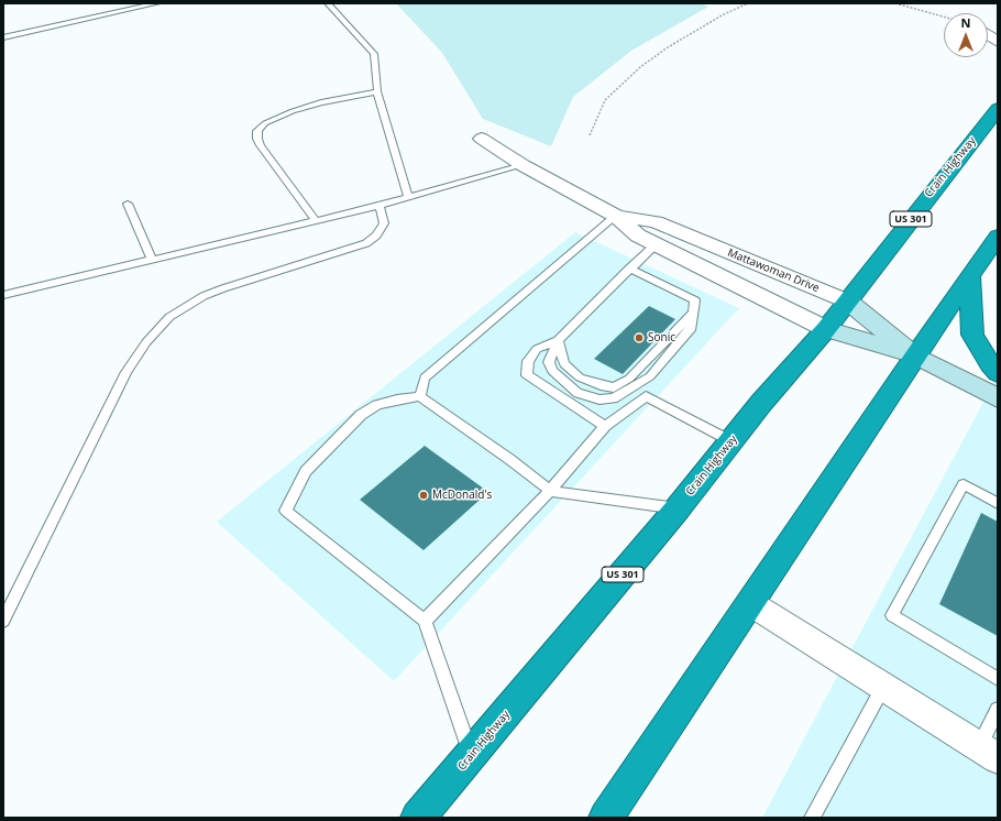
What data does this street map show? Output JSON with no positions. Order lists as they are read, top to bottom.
{
  "streets": {
    "highway": ["Crain Highway", "US 301"],
    "street": ["Mattawoman Drive"]
  },
  "crossings": [
    ["Crain Highway", "Mattawoman Drive"]
  ],
  "places": ["Sonic", "McDonald's"],
  "north": "top"
}
